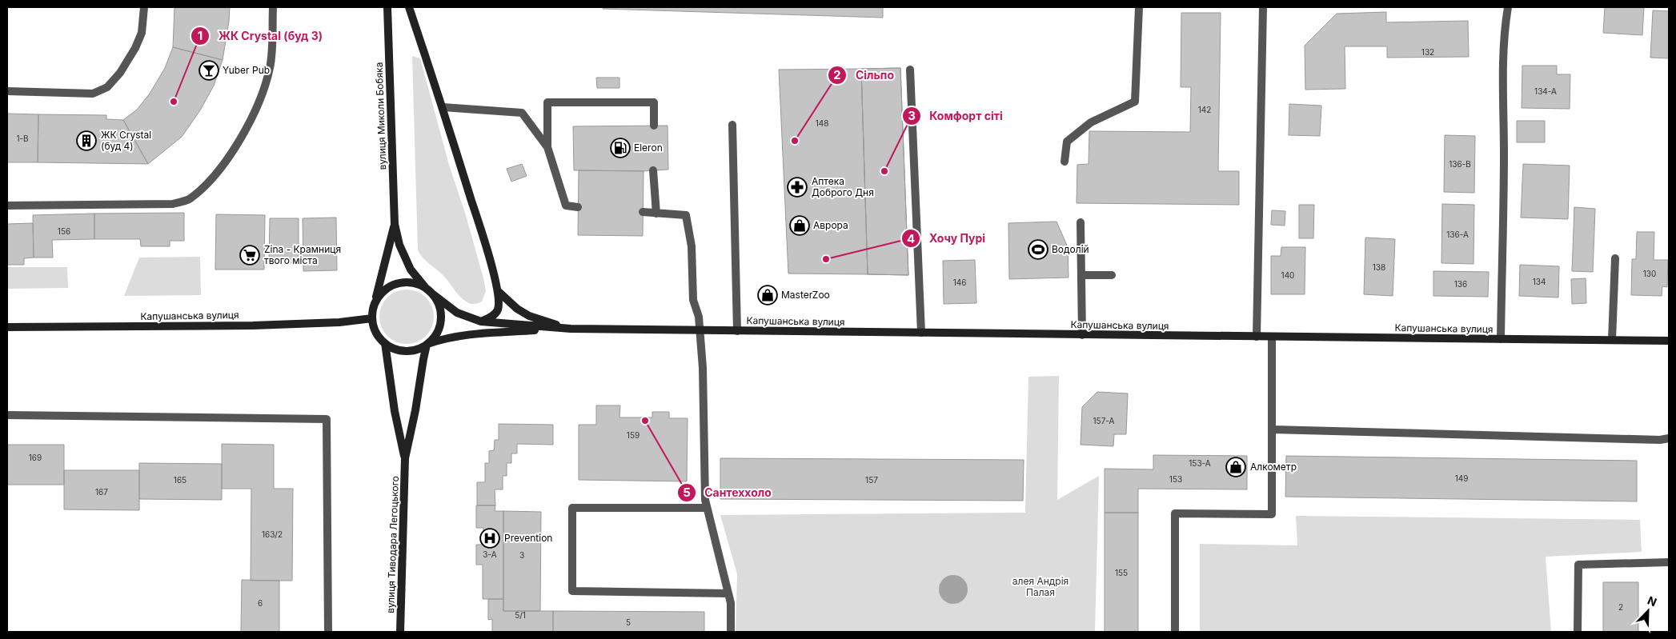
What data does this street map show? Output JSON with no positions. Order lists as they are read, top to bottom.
{
  "streets": {
    "street": ["вулиця Миколи Бобяка", "Капушанська вулиця", "вулиця Тиводара Легоцького"]
  },
  "crossings": [
    ["вулиця Миколи Бобяка", "Капушанська вулиця"],
    ["вулиця Миколи Бобяка", "вулиця Тиводара Легоцького"],
    ["Капушанська вулиця", "вулиця Тиводара Легоцького"]
  ],
  "parks": ["алея Андрія Палая"],
  "places": {
    "bar": ["Yuber Pub"],
    "other": [
      "ЖК Crystal (буд 3)",
      "Сільпо",
      "Комфорт сіті",
      "Хочу Пурі",
      "Сантеххоло"
    ],
    "building": ["ЖК Crystal (буд 4)"],
    "fuel station": ["Eleron"],
    "pharmacy": ["Аптека Доброго Дня"],
    "shop": ["Аврора", "MasterZoo", "Алкометр"],
    "sports": ["Водолій"],
    "supermarket": ["Zina - Крамниця твого міста"],
    "hospital": ["Prevention"]
  },
  "house_numbers": [
    "132",
    "134-А",
    "142",
    "148",
    "1-В",
    "136-В",
    "156",
    "136-А",
    "138",
    "130",
    "140",
    "134",
    "146",
    "136",
    "157-А",
    "159",
    "169",
    "153-А",
    "149",
    "153",
    "165",
    "157",
    "167",
    "163/2",
    "3-А",
    "3",
    "155",
    "6",
    "2",
    "5/1",
    "5"
  ],
  "north": "top right"
}
